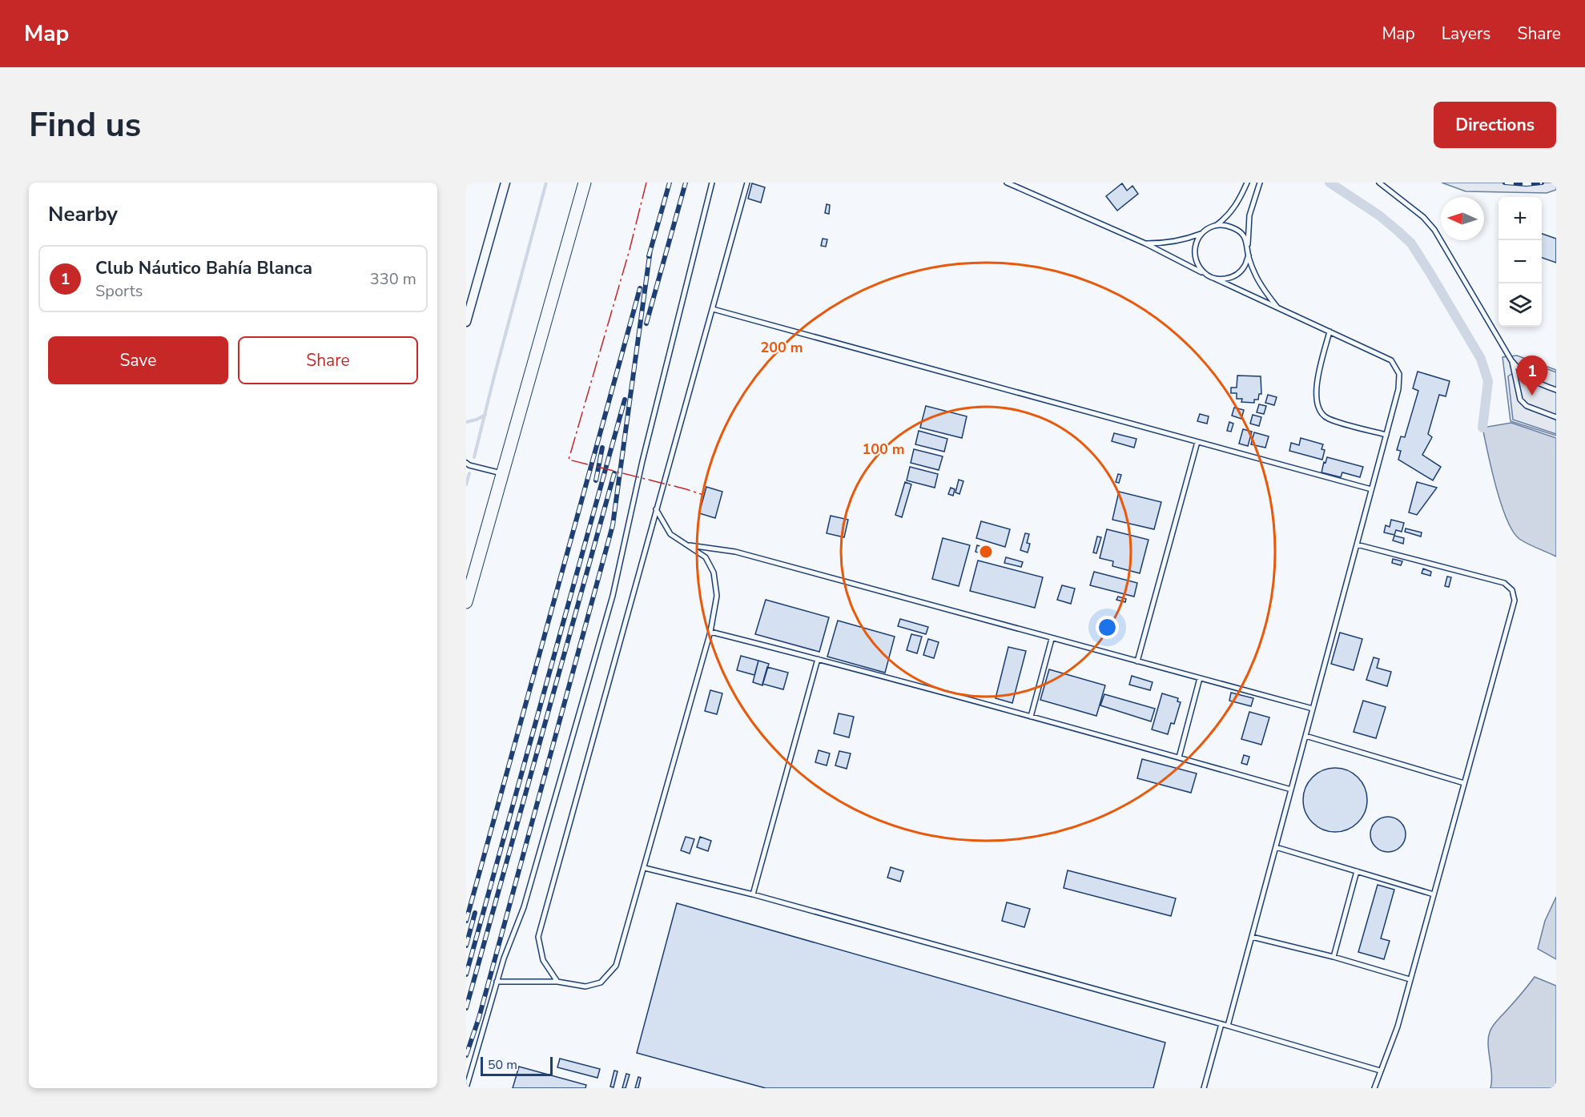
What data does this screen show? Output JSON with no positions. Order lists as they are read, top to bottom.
{
  "scale_bar": "50 m",
  "north": "left",
  "page": {
    "header": "Map",
    "nav": ["Map", "Layers", "Share"],
    "buttons": [
      "Directions",
      ["Save", "Share"]
    ],
    "title": "Find us",
    "heading": "Nearby",
    "map_buttons": ["+", "−"],
    "list": [
      {
        "mark": "1",
        "name": "Club Náutico Bahía Blanca",
        "note": "Sports",
        "value": "330 m"
      }
    ],
    "pins": "1",
    "scale": "50 m"
  },
  "rings": ["200 m", "100 m"]
}
